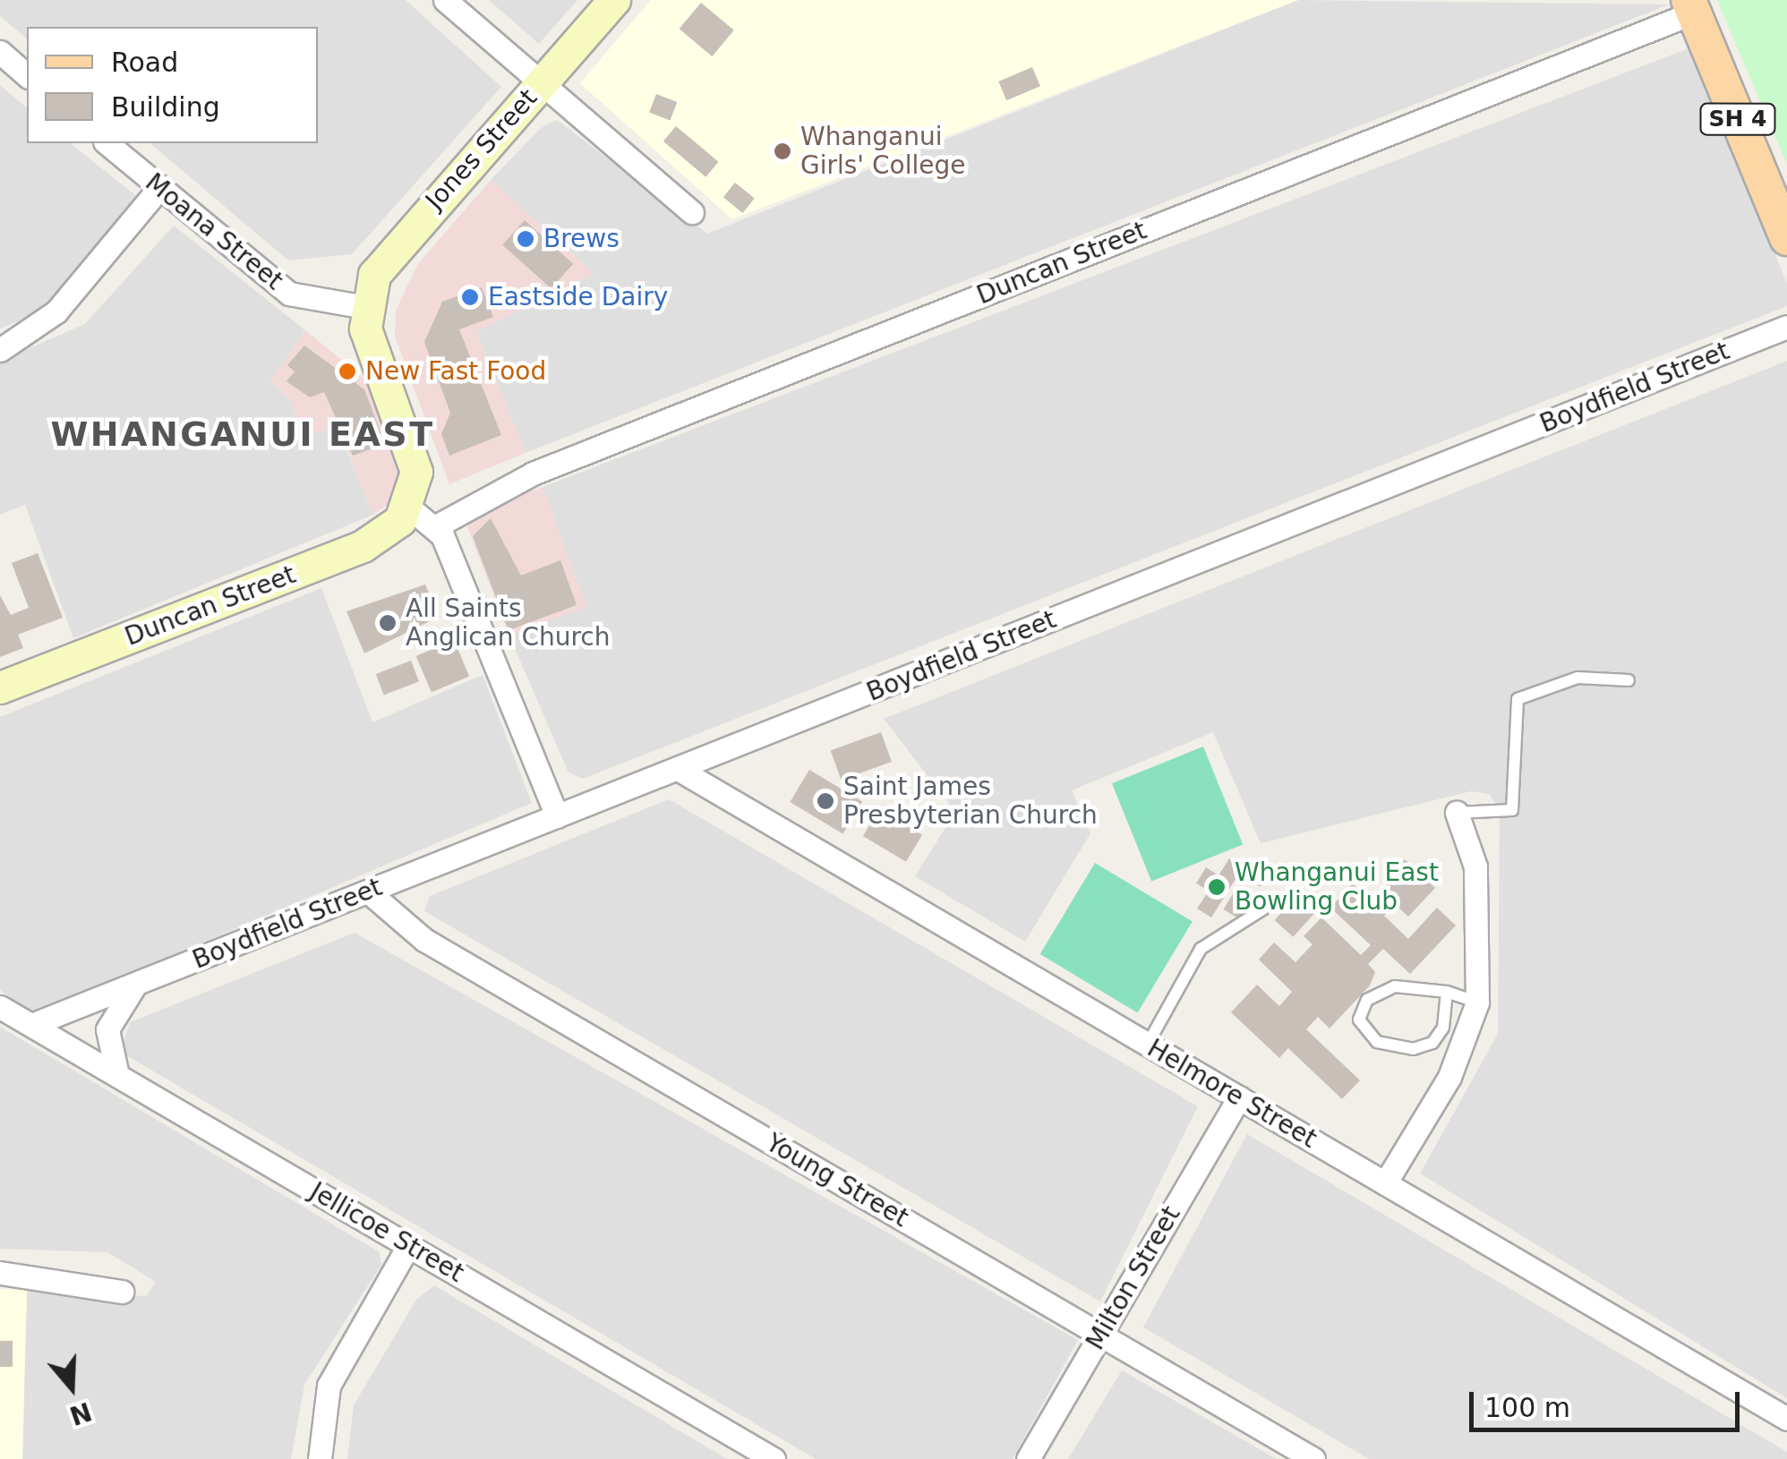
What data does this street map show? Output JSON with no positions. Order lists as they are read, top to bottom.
{
  "streets": {
    "main road": ["SH 4", "Jones Street", "Duncan Street"],
    "street": [
      "Moana Street",
      "Boydfield Street",
      "Helmore Street",
      "Young Street",
      "Jellicoe Street",
      "Milton Street"
    ]
  },
  "crossings": [
    ["SH 4", "Duncan Street"],
    ["Jones Street", "Moana Street"],
    ["Boydfield Street", "Helmore Street"],
    ["Boydfield Street", "Young Street"],
    ["Boydfield Street", "Jellicoe Street"],
    ["Helmore Street", "Milton Street"],
    ["Young Street", "Milton Street"]
  ],
  "districts": ["WHANGANUI EAST"],
  "places": [
    "Whanganui Girls' College",
    "Brews",
    "Eastside Dairy",
    "New Fast Food",
    "All Saints Anglican Church",
    "Saint James Presbyterian Church",
    "Whanganui East Bowling Club"
  ],
  "legend": ["Road", "Building"],
  "scale_bar": "100 m",
  "north": "bottom"
}
